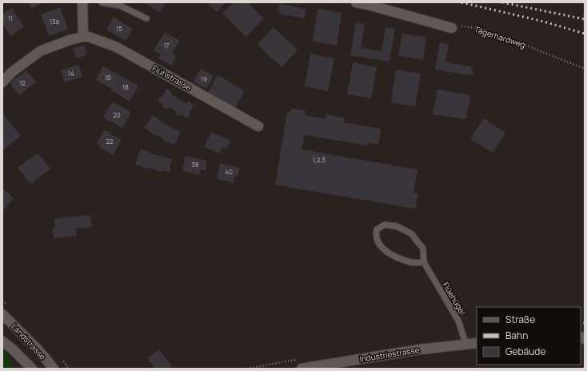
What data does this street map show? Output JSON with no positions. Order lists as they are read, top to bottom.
{
  "streets": {
    "street": ["Flühstrasse", "Landstrasse", "Industriestrasse"],
    "lane": ["Flüehügel"],
    "path": ["Tägerhardweg"]
  },
  "crossings": [
    ["Flüehügel", "Industriestrasse"]
  ],
  "house_numbers": [
    "11",
    "13a",
    "15",
    "17",
    "14",
    "16",
    "19",
    "12",
    "18",
    "20",
    "22",
    "1,2,3",
    "38",
    "40"
  ],
  "legend": ["Straße", "Bahn", "Gebäude"]
}
